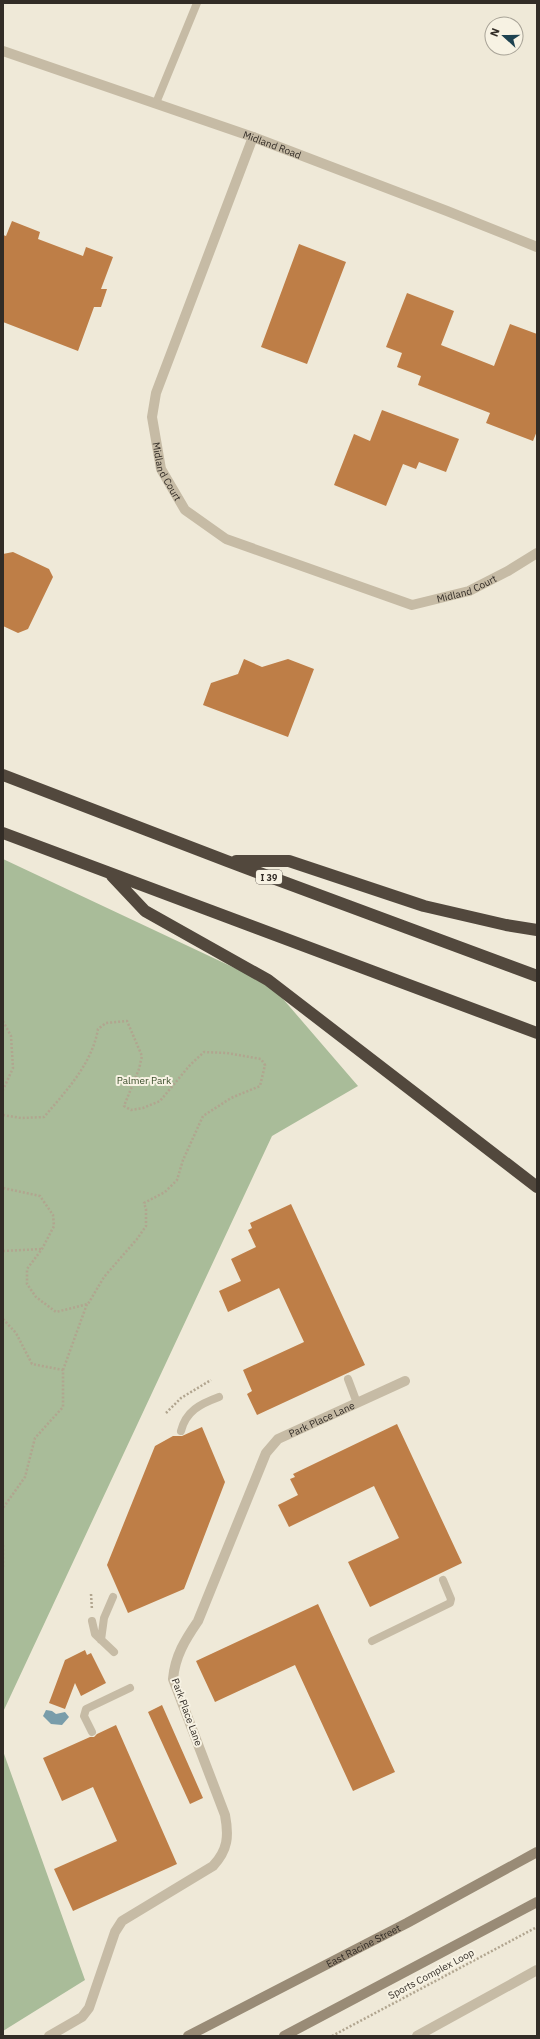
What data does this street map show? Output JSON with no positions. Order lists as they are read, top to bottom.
{
  "streets": {
    "highway": ["I 39"],
    "main road": ["East Racine Street"],
    "street": ["Midland Road", "Midland Court", "Park Place Lane"],
    "path": ["Sports Complex Loop"]
  },
  "crossings": [
    ["Midland Road", "Midland Court"]
  ],
  "parks": ["Palmer Park"],
  "north": "left"
}
